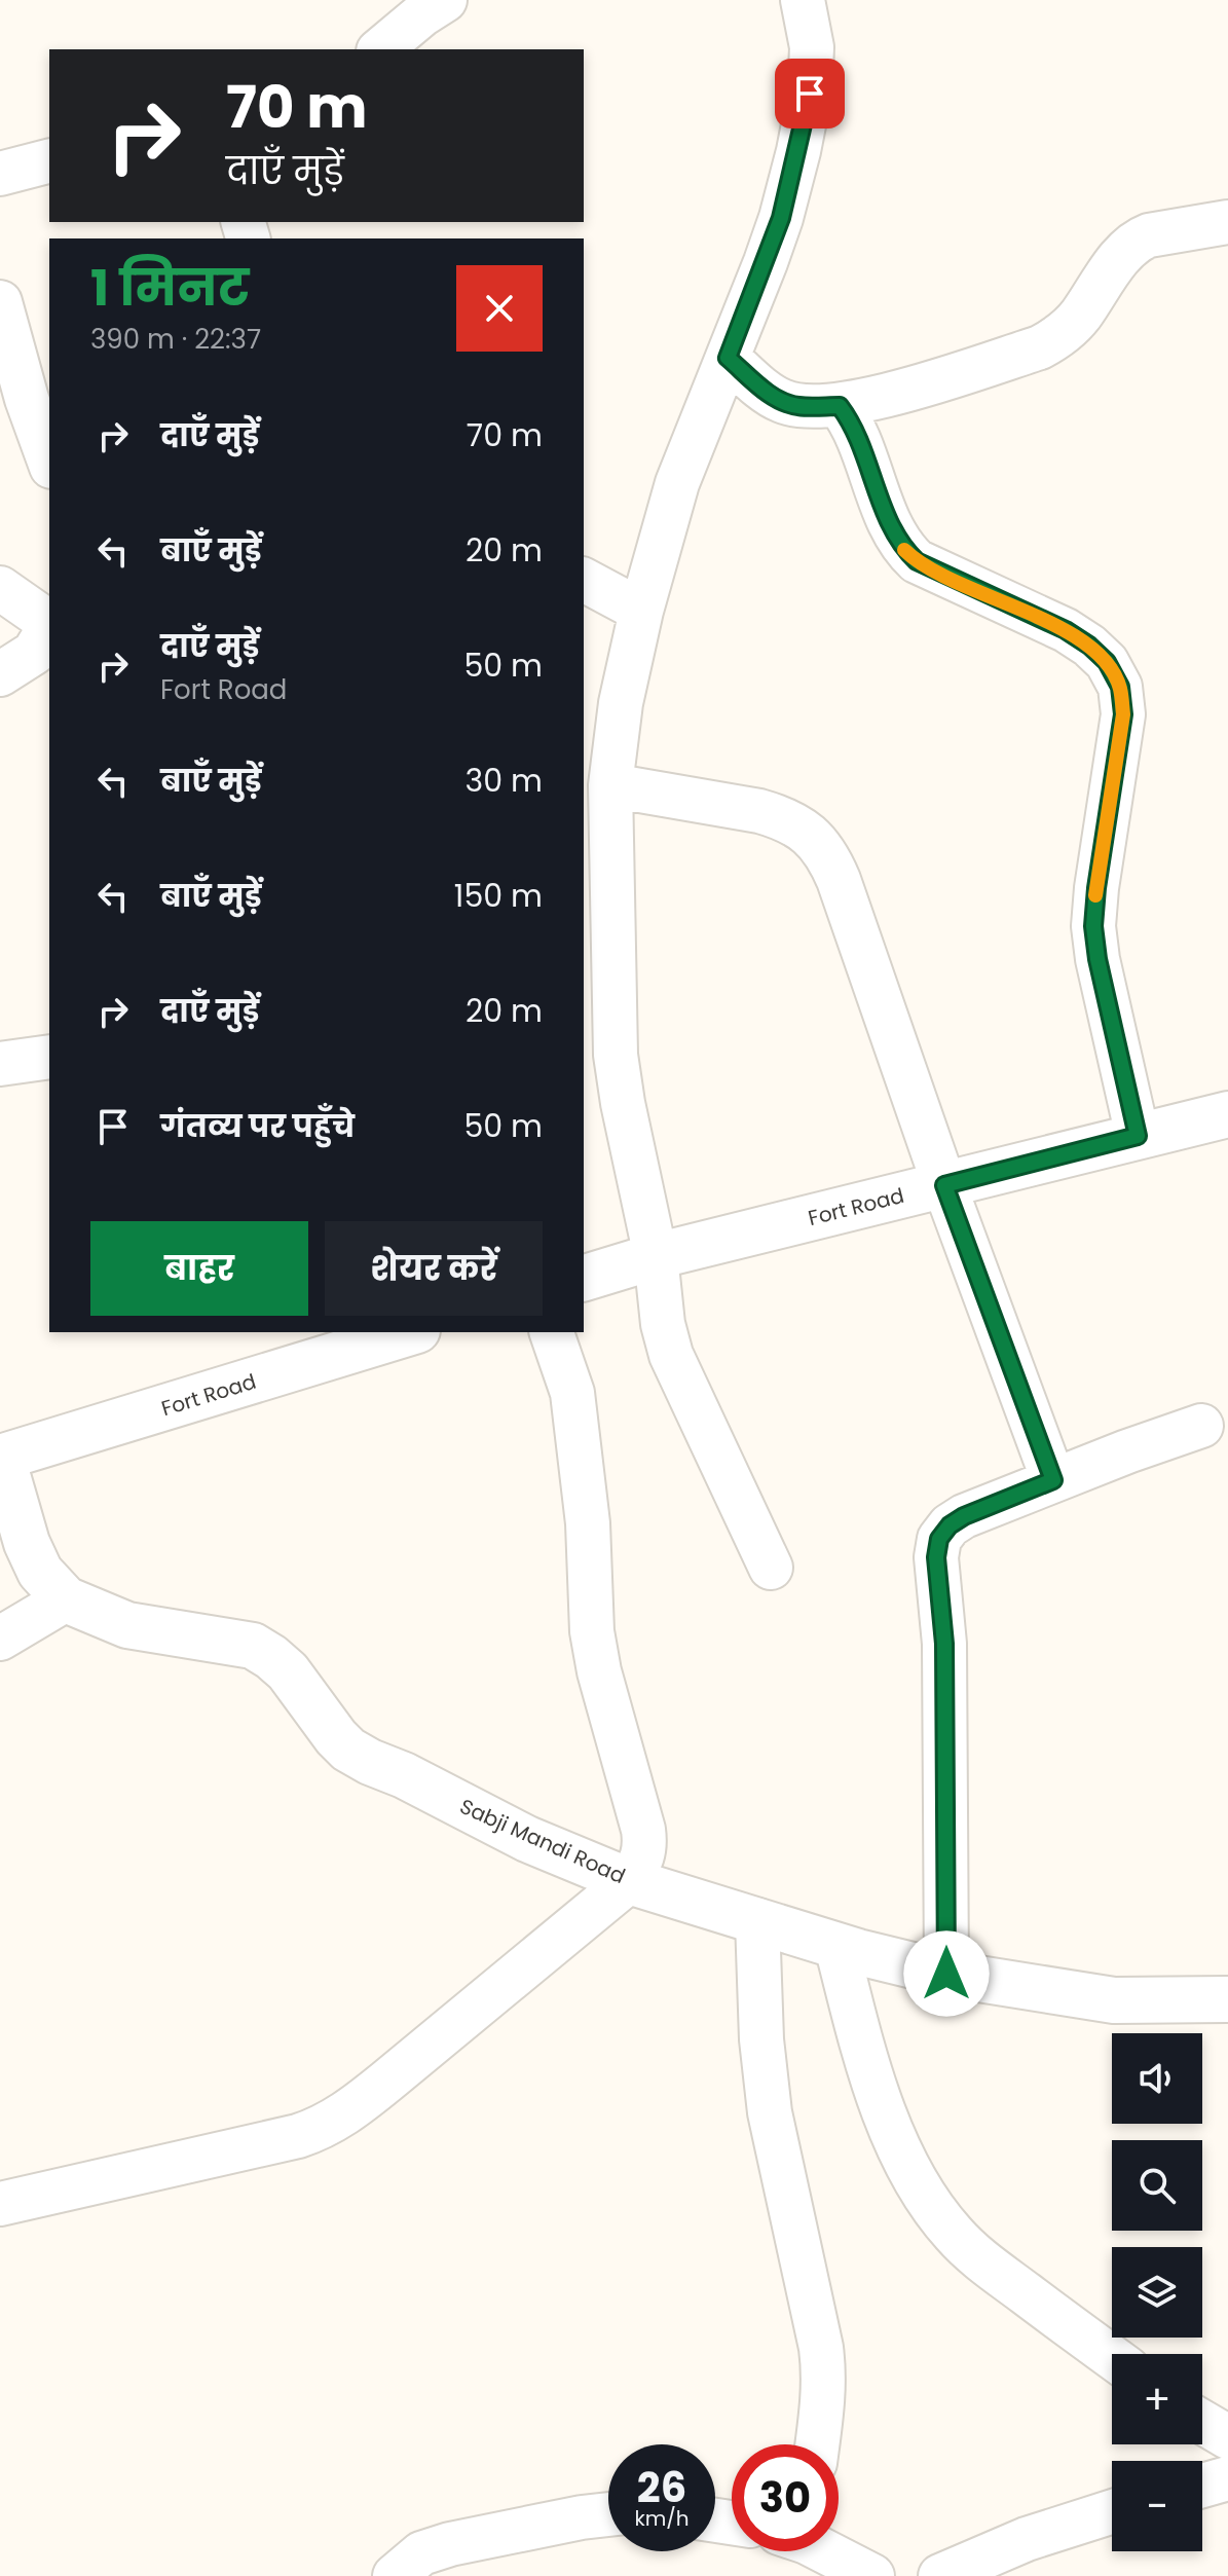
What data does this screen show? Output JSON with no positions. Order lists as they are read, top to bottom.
{
  "streets": {
    "street": ["Fort Road", "Sabji Mandi Road"]
  },
  "crossings": [
    ["Fort Road", "Sabji Mandi Road"]
  ],
  "page": {
    "turn": ["70 m", "दाएँ मुड़ें"],
    "heading": ["1 मिनट", "390 m · 22:37"],
    "list": [
      {
        "name": "दाएँ मुड़ें",
        "value": "70 m"
      },
      {
        "name": "बाएँ मुड़ें",
        "value": "20 m"
      },
      {
        "name": "दाएँ मुड़ें",
        "note": "Fort Road",
        "value": "50 m"
      },
      {
        "name": "बाएँ मुड़ें",
        "value": "30 m"
      },
      {
        "name": "बाएँ मुड़ें",
        "value": "150 m"
      },
      {
        "name": "दाएँ मुड़ें",
        "value": "20 m"
      },
      {
        "name": "गंतव्य पर पहुँचे",
        "value": "50 m"
      }
    ],
    "buttons": ["बाहर", "शेयर करें"],
    "map_buttons": ["+", "−"],
    "speed": "26 km/h",
    "limit": "30"
  }
}
